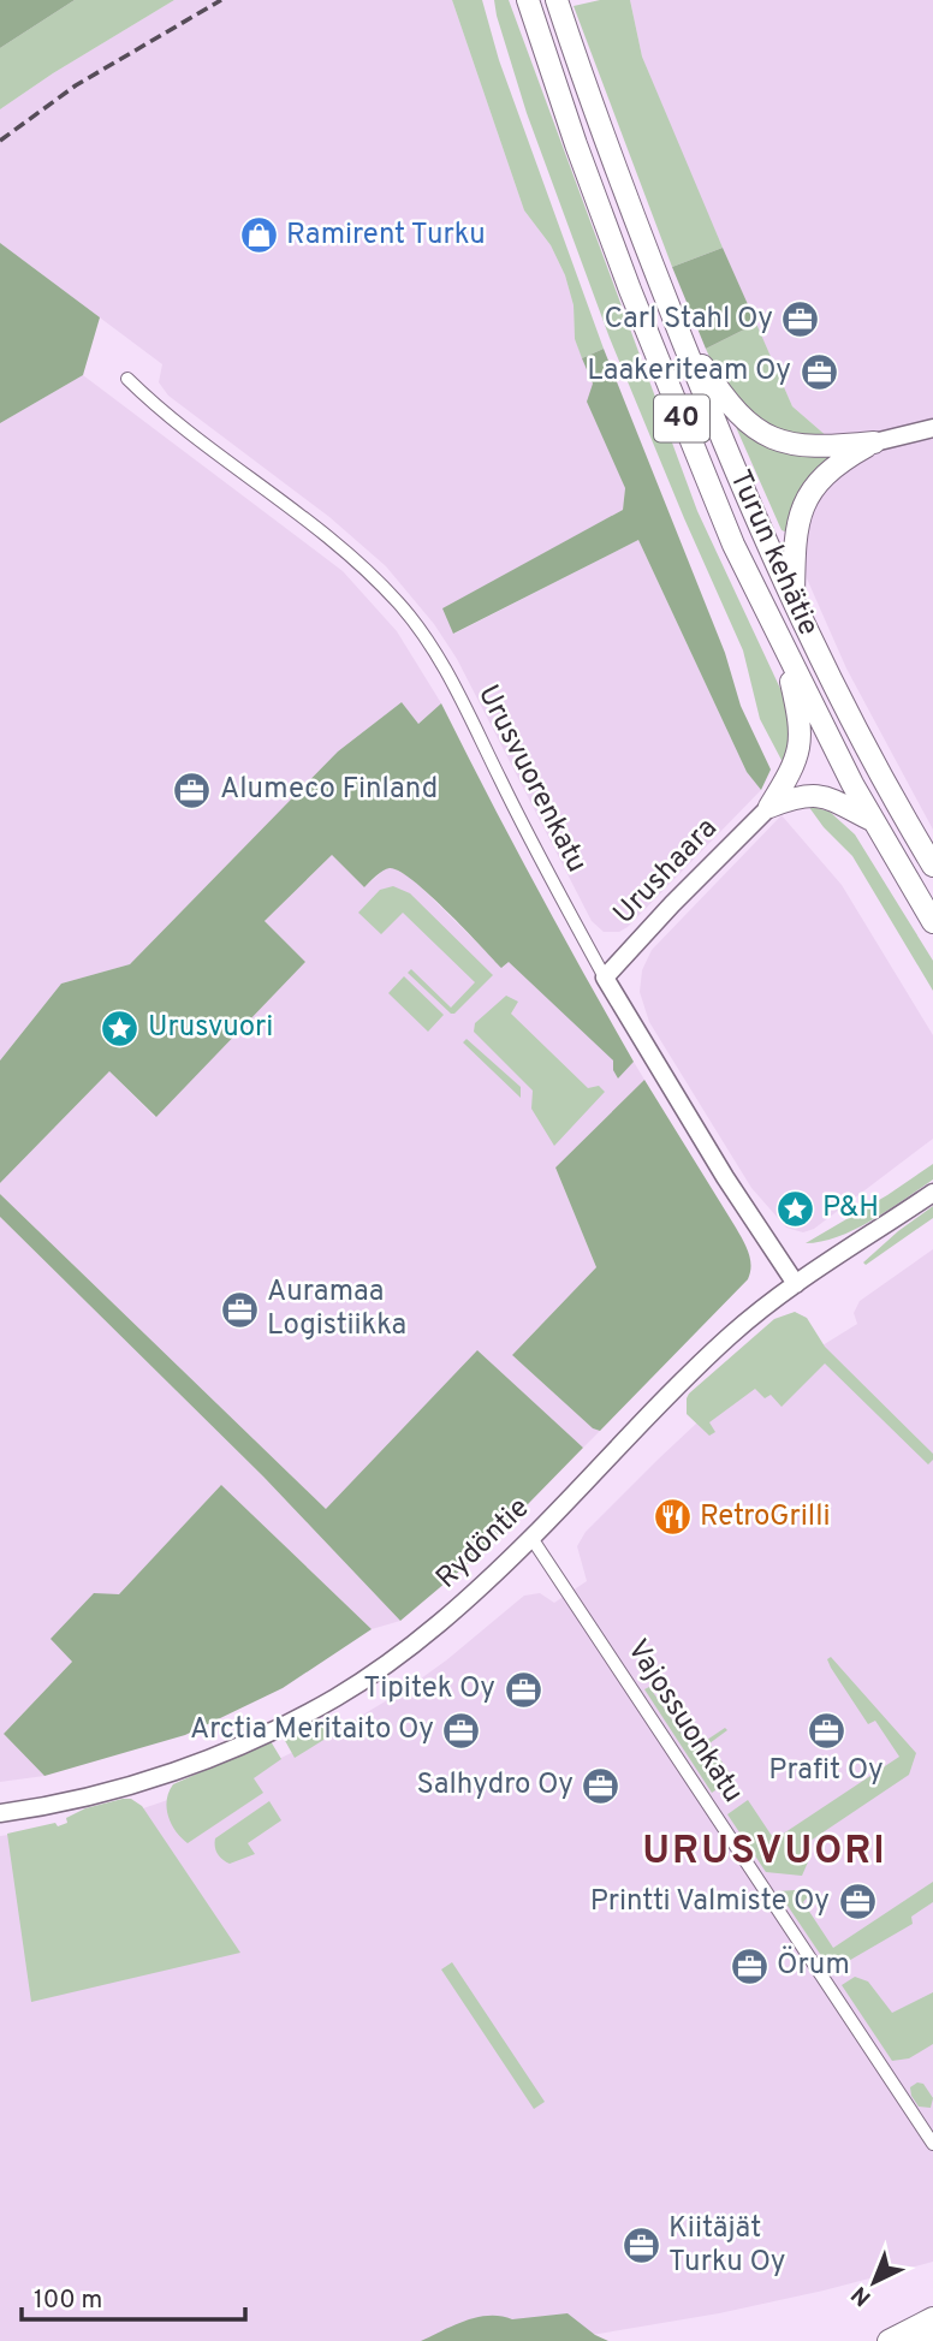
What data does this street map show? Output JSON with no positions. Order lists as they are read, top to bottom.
{
  "streets": {
    "highway": ["40", "Turun kehätie"],
    "street": [
      "Urusvuorenkatu",
      "Urushaara",
      "Rydöntie",
      "Vajossuonkatu"
    ]
  },
  "crossings": [
    ["Urusvuorenkatu", "Urushaara"],
    ["Urusvuorenkatu", "Rydöntie"],
    ["Rydöntie", "Vajossuonkatu"]
  ],
  "districts": ["URUSVUORI"],
  "places": {
    "shop": ["Ramirent Turku"],
    "office": [
      "Carl Stahl Oy",
      "Laakeriteam Oy",
      "Alumeco Finland",
      "Auramaa Logistiikka",
      "Tipitek Oy",
      "Arctia Meritaito Oy",
      "Prafit Oy",
      "Salhydro Oy",
      "Printti Valmiste Oy",
      "Örum",
      "Kiitäjät Turku Oy"
    ],
    "place": ["Urusvuori", "P&H"],
    "restaurant": ["RetroGrilli"]
  },
  "scale_bar": "100 m",
  "north": "bottom left"
}
